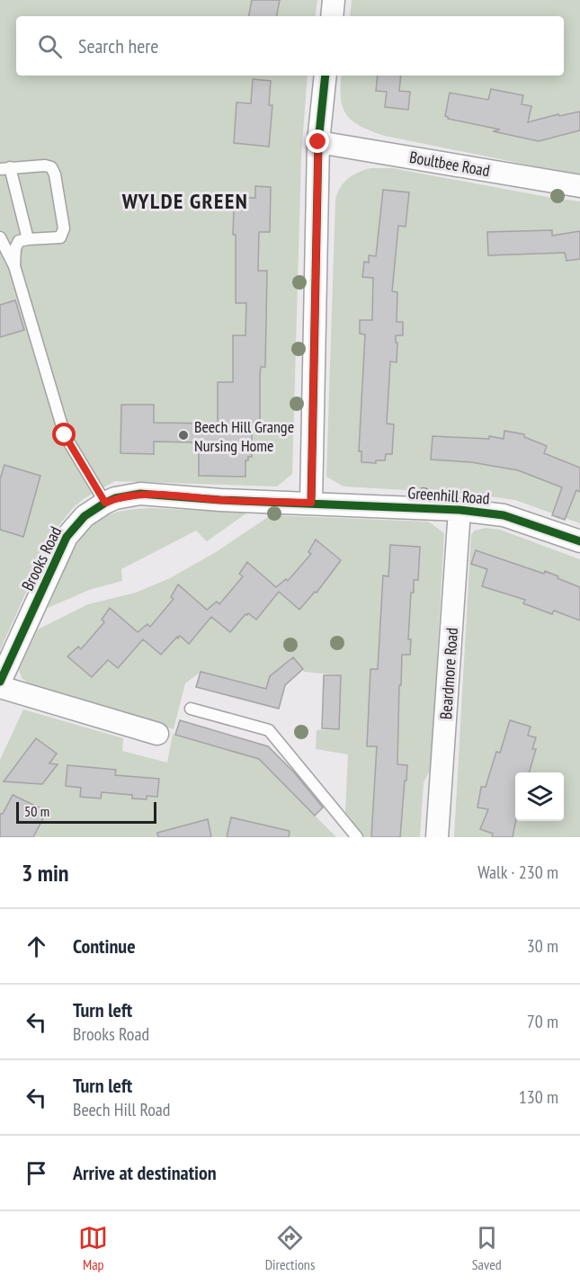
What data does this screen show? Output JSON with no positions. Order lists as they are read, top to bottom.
{
  "streets": {
    "street": [
      "Boultbee Road",
      "Greenhill Road",
      "Brooks Road",
      "Beardmore Road"
    ]
  },
  "crossings": [
    ["Greenhill Road", "Brooks Road"],
    ["Greenhill Road", "Beardmore Road"]
  ],
  "districts": ["WYLDE GREEN"],
  "places": ["Beech Hill Grange Nursing Home"],
  "scale_bar": "50 m",
  "page": {
    "search": "Search here",
    "scale": "50 m",
    "heading": ["3 min", "Walk · 230 m"],
    "list": [
      ["Continue", "30 m"],
      ["Turn left", "Brooks Road", "70 m"],
      ["Turn left", "Beech Hill Road", "130 m"],
      "Arrive at destination"
    ],
    "nav": ["Map", "Directions", "Saved"]
  }
}
